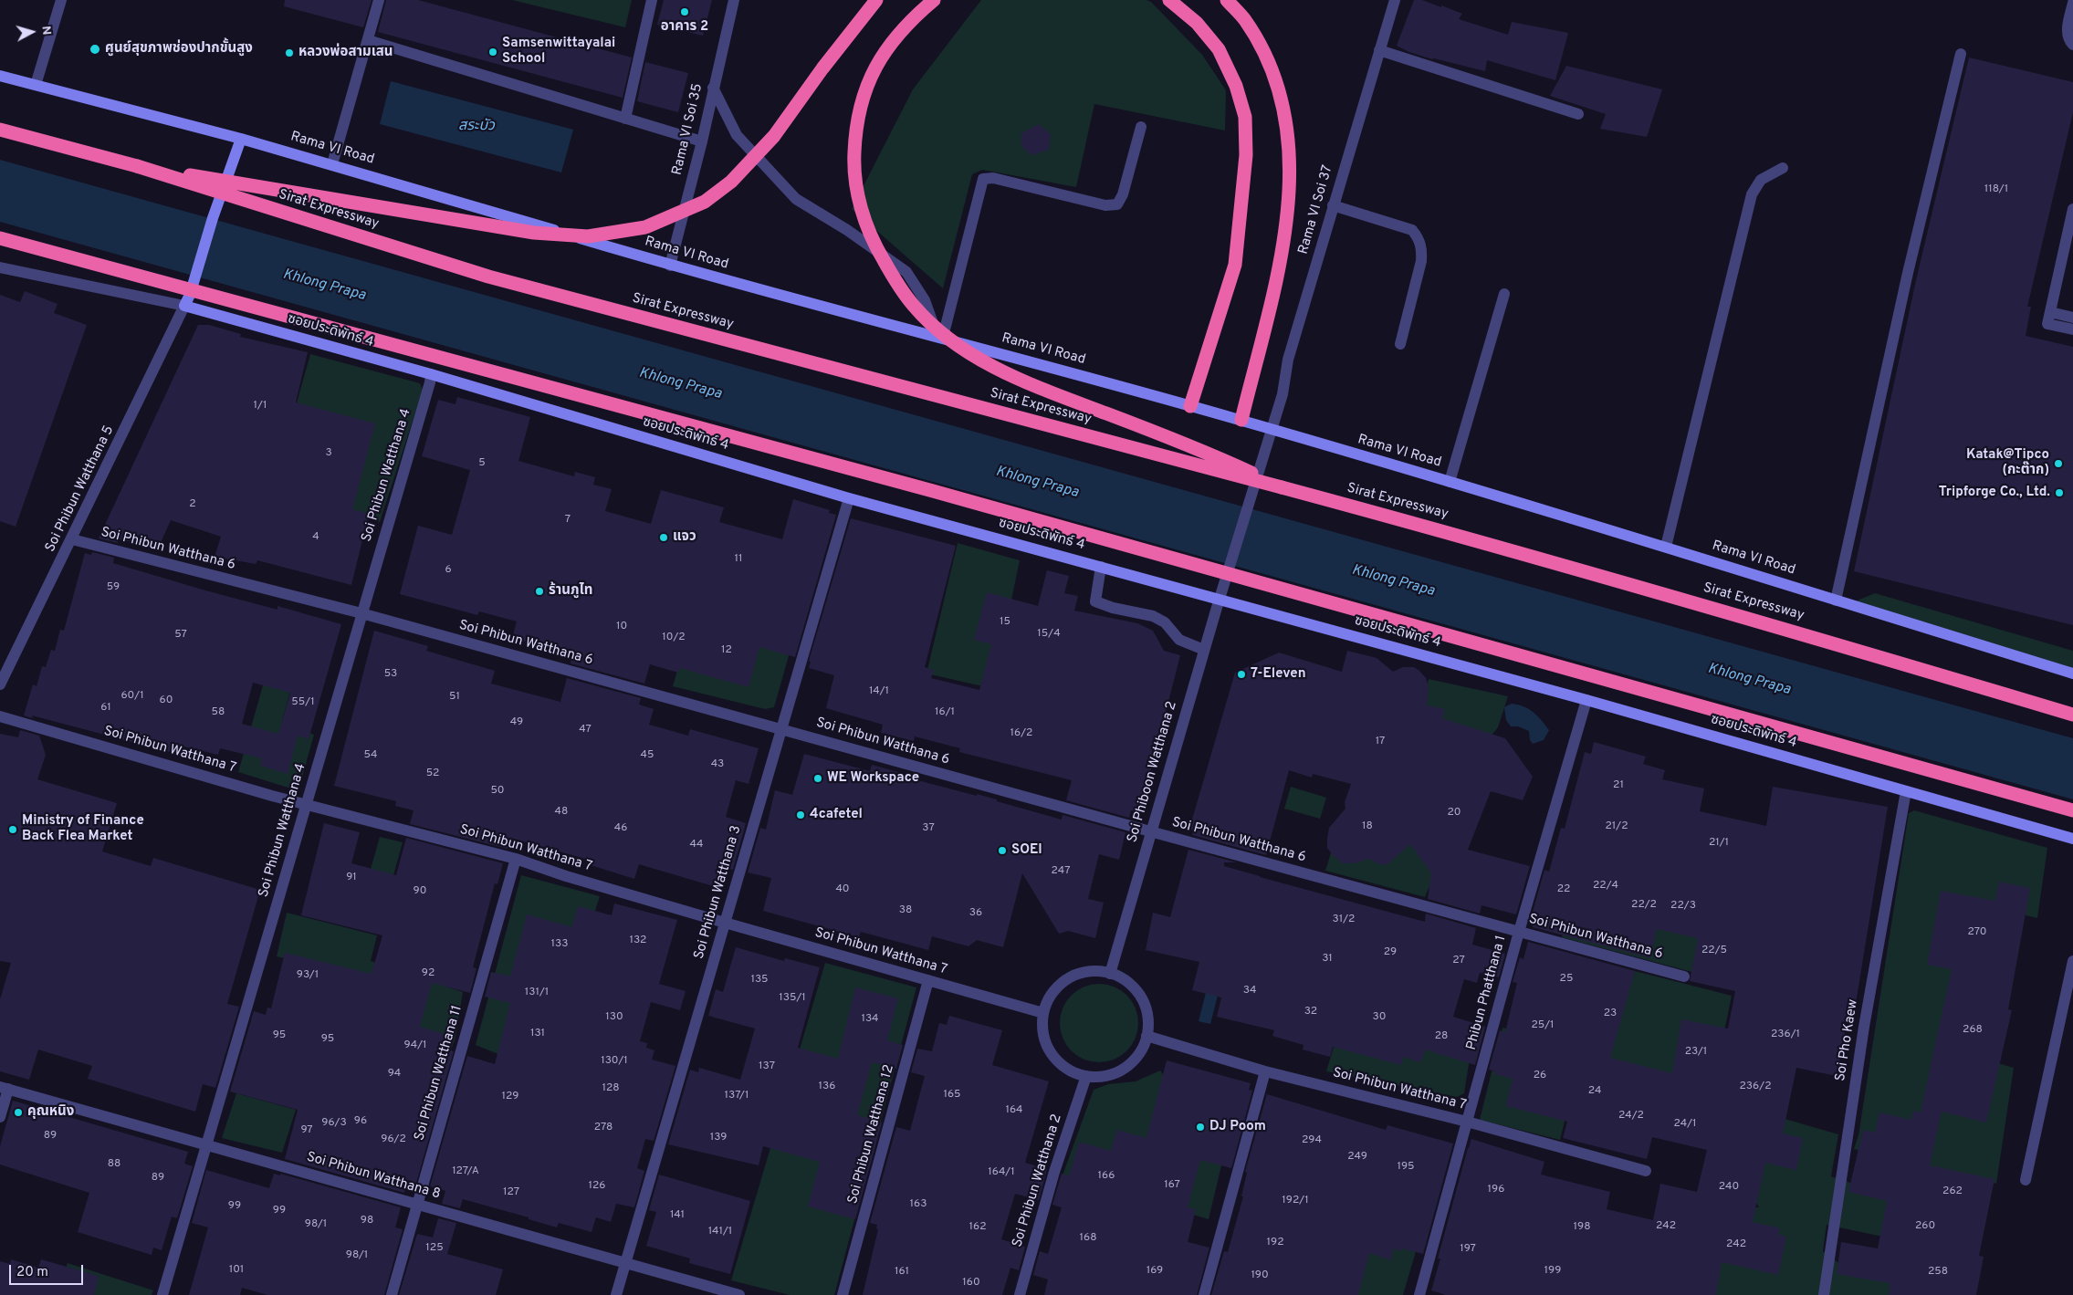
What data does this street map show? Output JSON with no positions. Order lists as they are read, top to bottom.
{
  "streets": {
    "highway": ["Sirat Expressway"],
    "main road": ["Rama VI Road", "ซอยประดิพัทธ์ 4"],
    "street": [
      "Rama VI Soi 35",
      "Rama VI Soi 37",
      "Soi Phibun Watthana 4",
      "Soi Phibun Watthana 5",
      "Soi Phibun Watthana 6",
      "Soi Phibun Watthana 7",
      "Soi Phiboon Watthana 2",
      "Soi Phibun Watthana 3",
      "Phibun Phatthana 1",
      "Soi Pho Kaew",
      "Soi Phibun Watthana 11",
      "Soi Phibun Watthana 12",
      "Soi Phibun Watthana 8",
      "Soi Phibun Watthana 2"
    ]
  },
  "crossings": [
    ["Rama VI Soi 35", "Rama VI Road"],
    ["Rama VI Road", "Rama VI Soi 37"],
    ["Rama VI Soi 37", "Soi Phiboon Watthana 2"],
    ["ซอยประดิพัทธ์ 4", "Soi Phibun Watthana 4"],
    ["ซอยประดิพัทธ์ 4", "Soi Phibun Watthana 5"],
    ["ซอยประดิพัทธ์ 4", "Soi Phiboon Watthana 2"],
    ["ซอยประดิพัทธ์ 4", "Soi Phibun Watthana 3"],
    ["ซอยประดิพัทธ์ 4", "Phibun Phatthana 1"],
    ["ซอยประดิพัทธ์ 4", "Soi Pho Kaew"],
    ["Soi Phibun Watthana 4", "Soi Phibun Watthana 6"],
    ["Soi Phibun Watthana 4", "Soi Phibun Watthana 7"],
    ["Soi Phibun Watthana 4", "Soi Phibun Watthana 8"],
    ["Soi Phibun Watthana 5", "Soi Phibun Watthana 6"],
    ["Soi Phibun Watthana 6", "Soi Phiboon Watthana 2"],
    ["Soi Phibun Watthana 6", "Soi Phibun Watthana 3"],
    ["Soi Phibun Watthana 6", "Phibun Phatthana 1"],
    ["Soi Phibun Watthana 7", "Soi Phiboon Watthana 2"],
    ["Soi Phibun Watthana 7", "Soi Phibun Watthana 3"],
    ["Soi Phibun Watthana 7", "Phibun Phatthana 1"],
    ["Soi Phibun Watthana 7", "Soi Phibun Watthana 11"],
    ["Soi Phibun Watthana 7", "Soi Phibun Watthana 12"],
    ["Soi Phibun Watthana 7", "Soi Phibun Watthana 2"],
    ["Soi Phiboon Watthana 2", "Soi Phibun Watthana 2"],
    ["Soi Phibun Watthana 3", "Soi Phibun Watthana 8"],
    ["Soi Phibun Watthana 11", "Soi Phibun Watthana 8"]
  ],
  "water": ["สระบัว", "Khlong Prapa"],
  "places": [
    "อาคาร 2",
    "ศูนย์สุขภาพช่องปากขั้นสูง",
    "Samsenwittayalai School",
    "หลวงพ่อสามเสน",
    "Katak@Tipco (กะต๊าก)",
    "Tripforge Co., Ltd.",
    "แจว",
    "ร้านภูไท",
    "7-Eleven",
    "WE Workspace",
    "4cafetel",
    "Ministry of Finance Back Flea Market",
    "SOEI",
    "คุณหนิง",
    "DJ Poom"
  ],
  "house_numbers": [
    "118/1",
    "1/1",
    "3",
    "5",
    "2",
    "7",
    "4",
    "11",
    "6",
    "59",
    "15",
    "10",
    "15/4",
    "57",
    "10/2",
    "12",
    "53",
    "14/1",
    "60/1",
    "51",
    "60",
    "55/1",
    "61",
    "58",
    "16/1",
    "49",
    "47",
    "16/2",
    "17",
    "54",
    "45",
    "43",
    "52",
    "21",
    "50",
    "48",
    "20",
    "18",
    "21/2",
    "46",
    "37",
    "21/1",
    "44",
    "247",
    "91",
    "22/4",
    "40",
    "22",
    "90",
    "22/2",
    "22/3",
    "38",
    "36",
    "31/2",
    "270",
    "132",
    "133",
    "22/5",
    "29",
    "31",
    "27",
    "92",
    "93/1",
    "25",
    "135",
    "34",
    "131/1",
    "135/1",
    "32",
    "23",
    "130",
    "30",
    "134",
    "25/1",
    "268",
    "131",
    "236/1",
    "95",
    "28",
    "95",
    "94/1",
    "23/1",
    "130/1",
    "137",
    "94",
    "26",
    "136",
    "236/2",
    "128",
    "24",
    "165",
    "137/1",
    "129",
    "164",
    "24/2",
    "96",
    "96/3",
    "24/1",
    "278",
    "97",
    "89",
    "139",
    "96/2",
    "294",
    "249",
    "88",
    "195",
    "127/A",
    "164/1",
    "166",
    "89",
    "167",
    "126",
    "240",
    "196",
    "262",
    "127",
    "192/1",
    "163",
    "99",
    "99",
    "141",
    "98",
    "98/1",
    "242",
    "260",
    "162",
    "198",
    "141/1",
    "168",
    "192",
    "242",
    "125",
    "197",
    "98/1",
    "101",
    "169",
    "199",
    "161",
    "258",
    "190",
    "160"
  ],
  "scale_bar": "20 m",
  "north": "right"
}
